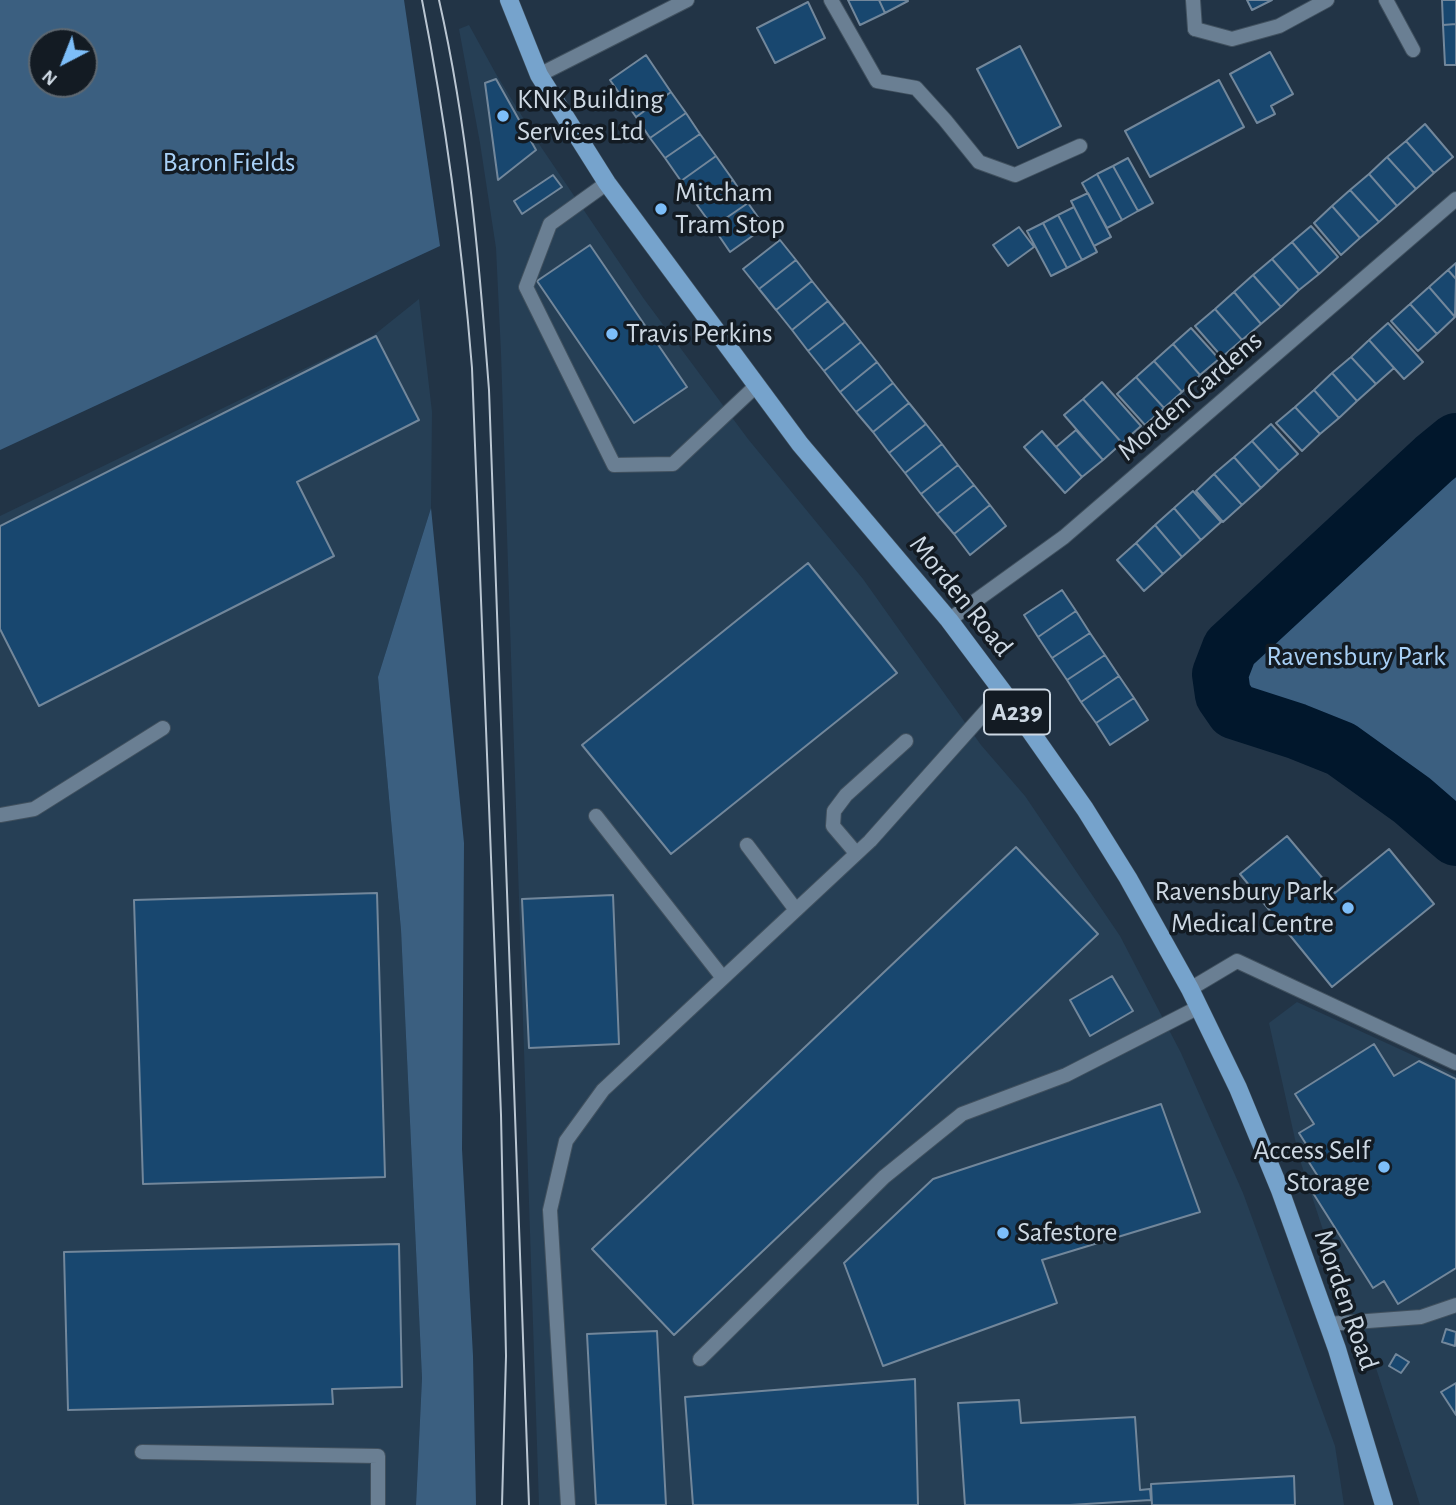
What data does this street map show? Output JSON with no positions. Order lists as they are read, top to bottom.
{
  "streets": {
    "main road": ["Morden Road", "A239"],
    "street": ["Morden Gardens"]
  },
  "crossings": [
    ["Morden Gardens", "Morden Road"]
  ],
  "parks": ["Baron Fields", "Ravensbury Park"],
  "places": [
    "KNK Building Services Ltd",
    "Mitcham Tram Stop",
    "Travis Perkins",
    "Ravensbury Park Medical Centre",
    "Access Self Storage",
    "Safestore"
  ],
  "north": "bottom left"
}
